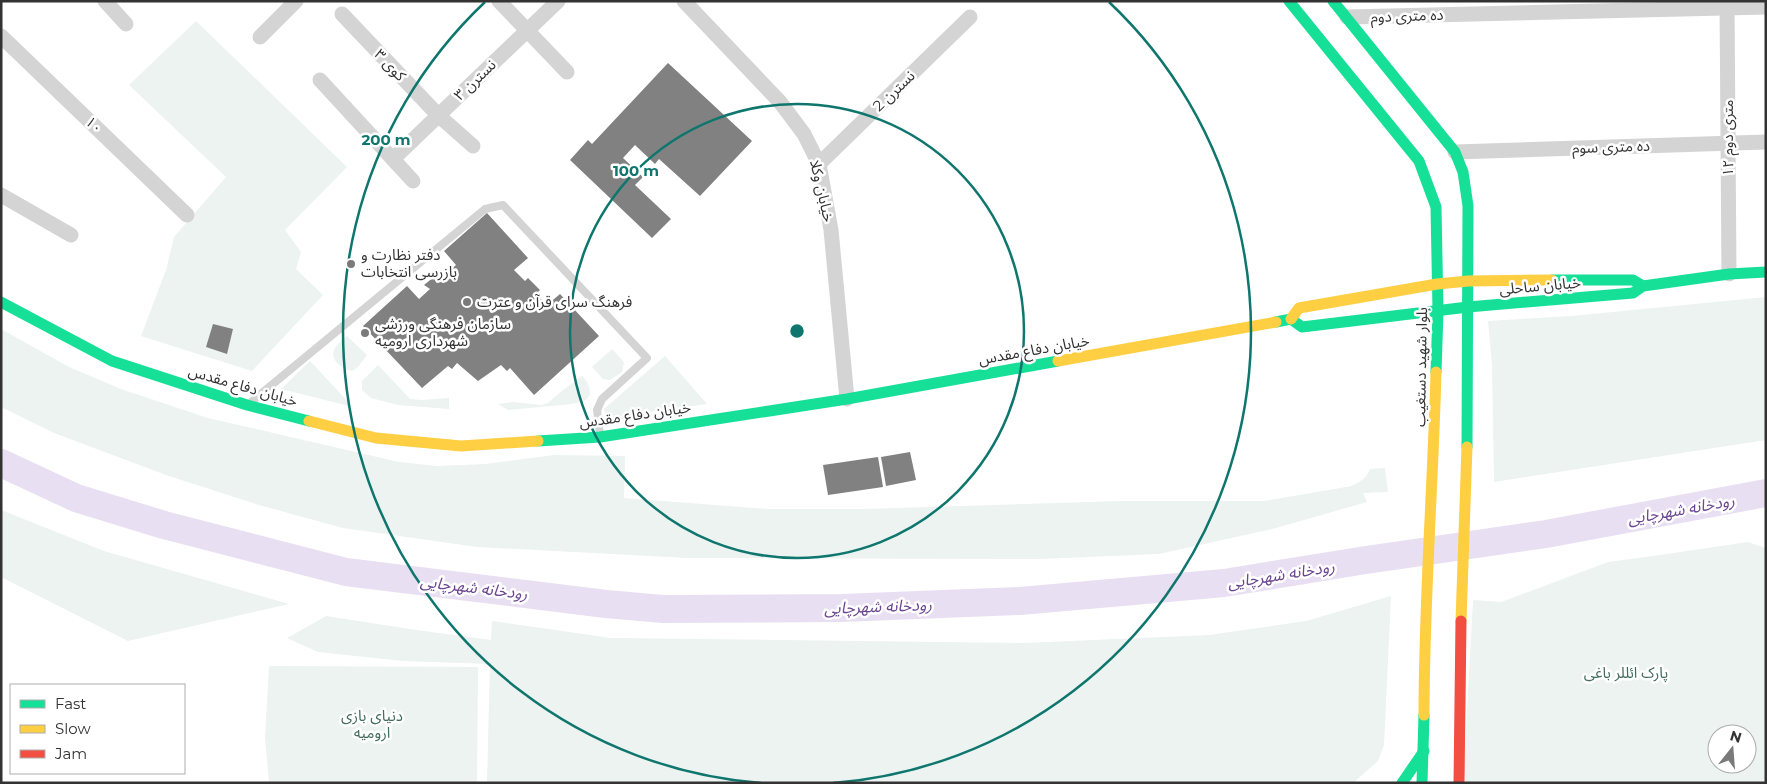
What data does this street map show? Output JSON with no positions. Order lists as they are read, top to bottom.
{
  "streets": {
    "street": [
      "ده متری دوم",
      "کوی ۳",
      "نسترن ۳",
      "نسترن 2",
      "۱۰",
      "۱۲ متری دوم",
      "ده متری سوم",
      "خیابان وکلا",
      "خیابان ساحلی",
      "خیابان دفاع مقدس",
      "بلوار شهید دستغیب"
    ]
  },
  "crossings": [
    ["ده متری دوم", "۱۲ متری دوم"],
    ["کوی ۳", "نسترن ۳"],
    ["نسترن 2", "خیابان وکلا"],
    ["۱۲ متری دوم", "ده متری سوم"],
    ["۱۲ متری دوم", "خیابان ساحلی"],
    ["خیابان وکلا", "خیابان دفاع مقدس"],
    ["خیابان ساحلی", "خیابان دفاع مقدس"],
    ["خیابان ساحلی", "بلوار شهید دستغیب"],
    ["خیابان دفاع مقدس", "بلوار شهید دستغیب"]
  ],
  "water": ["رودخانه شهرچایی"],
  "parks": ["پارک ائللر باغی", "دنیای بازی ارومیه"],
  "places": ["دفتر نظارت و بازرسی انتخابات", "فرهنگ سرای قرآن و عترت", "سازمان فرهنگی ورزشی شهرداری ارومیه"],
  "legend": ["Fast", "Slow", "Jam"],
  "north": "top",
  "rings": ["200 m", "100 m"]
}
